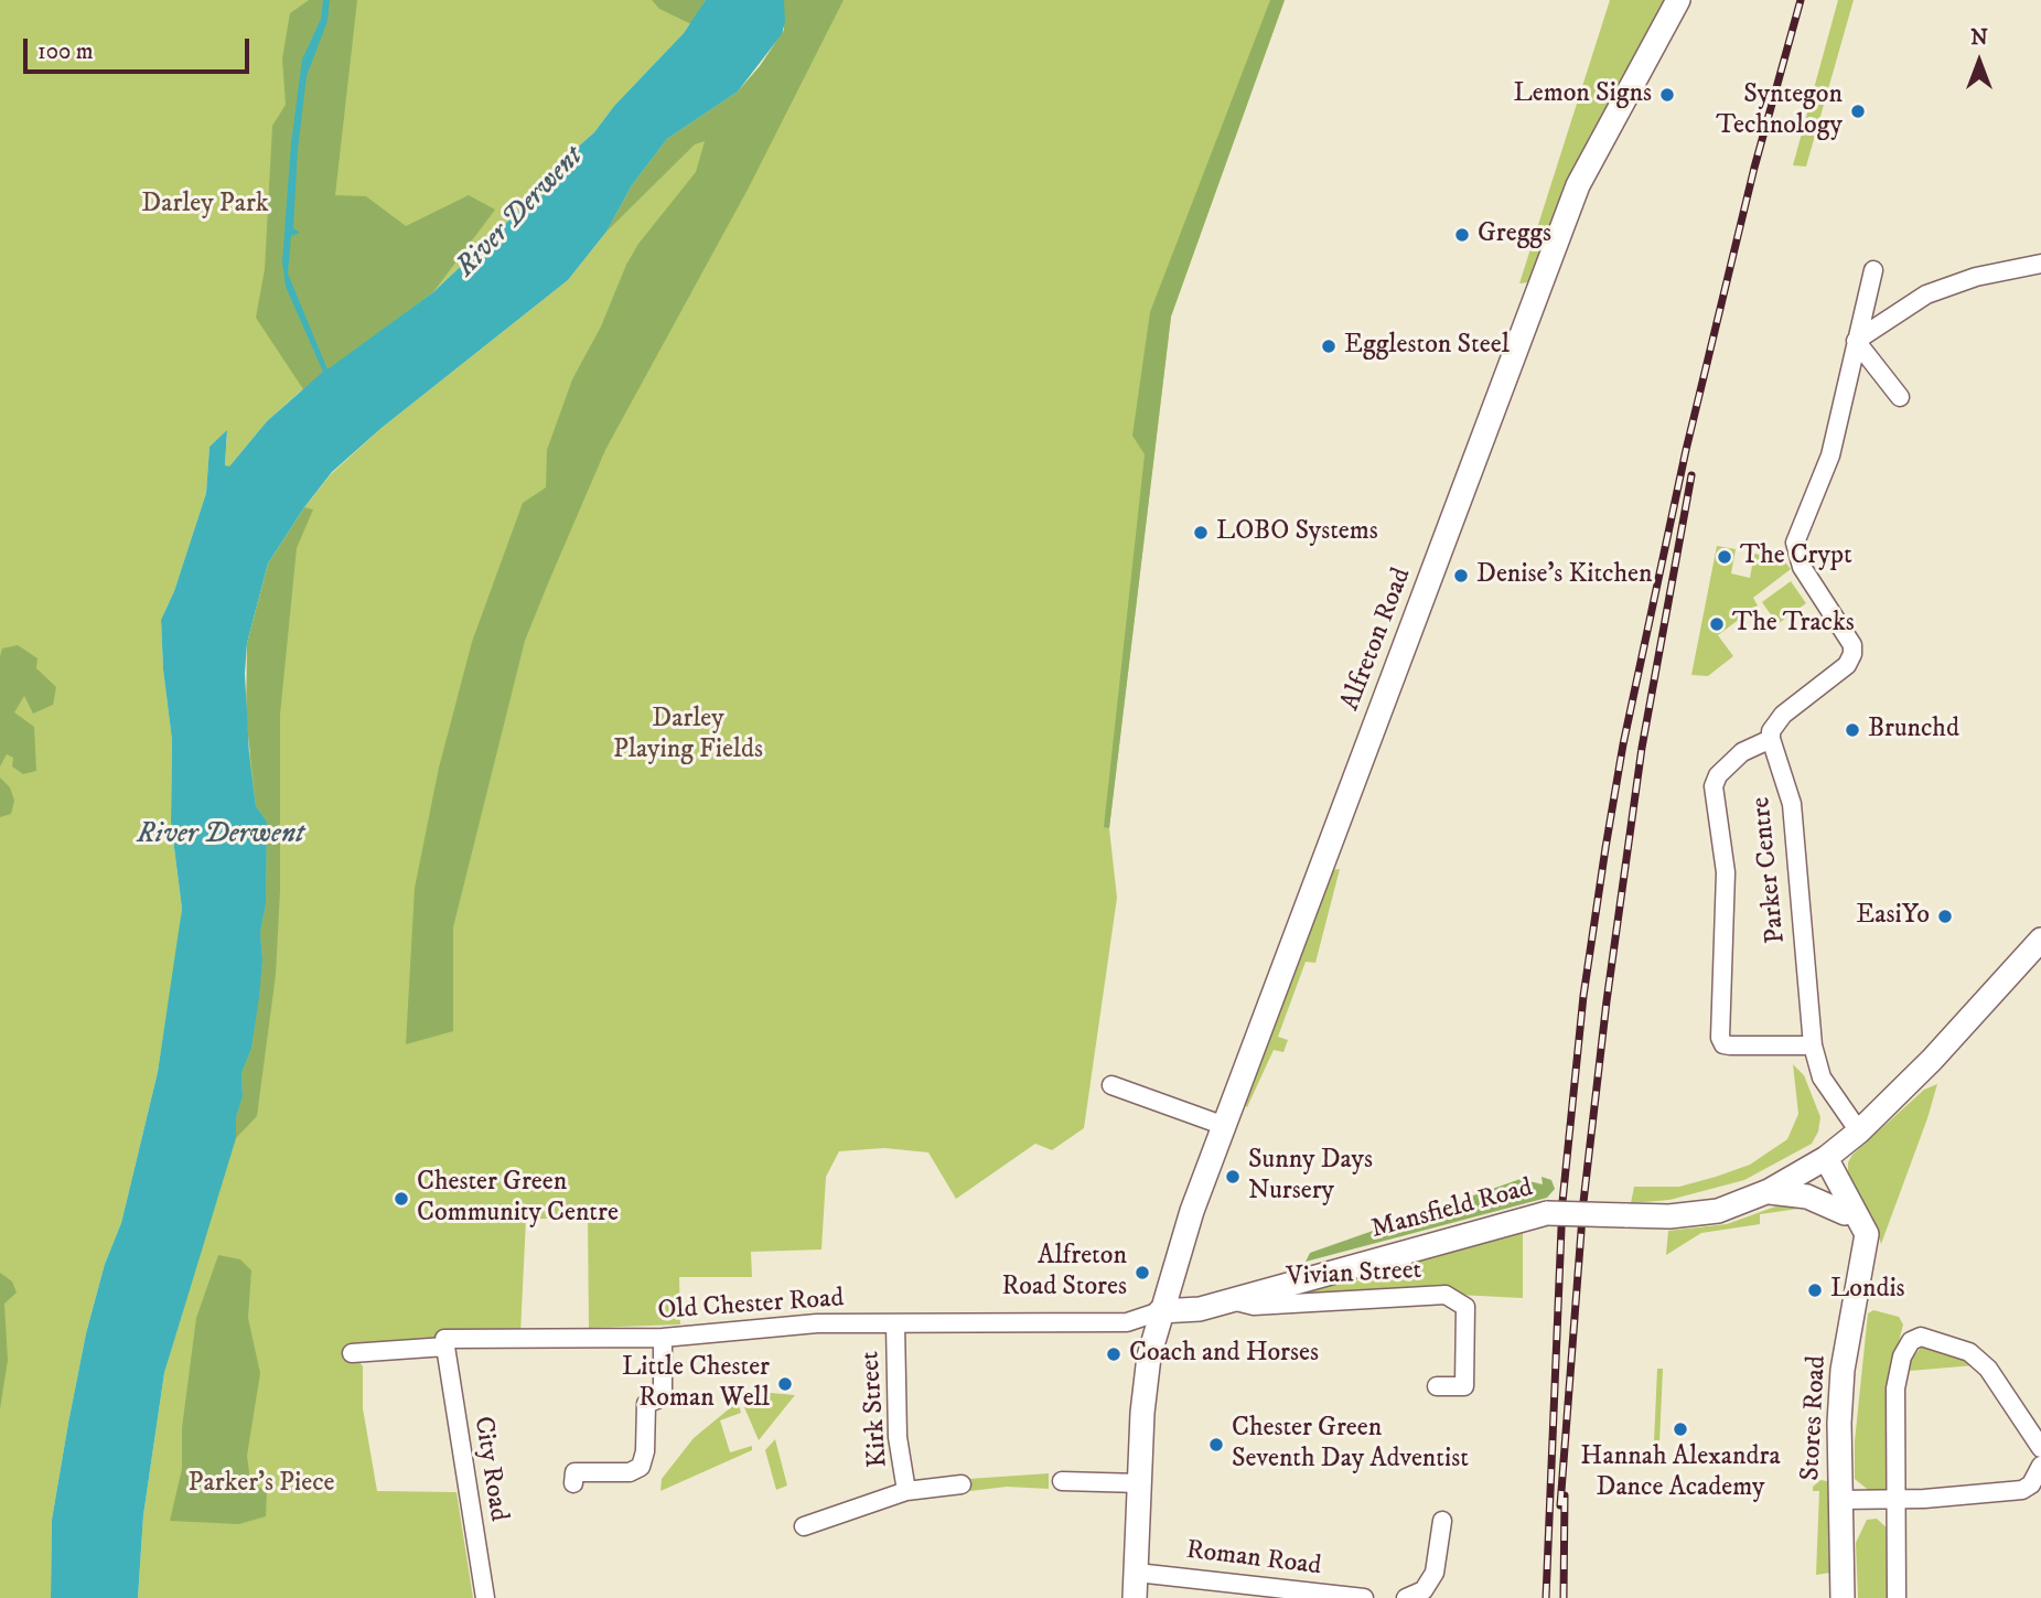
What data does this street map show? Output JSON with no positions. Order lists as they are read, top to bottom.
{
  "streets": {
    "street": [
      "Alfreton Road",
      "Parker Centre",
      "Mansfield Road",
      "Vivian Street",
      "Old Chester Road",
      "Kirk Street",
      "Stores Road",
      "City Road",
      "Roman Road"
    ]
  },
  "crossings": [
    ["Alfreton Road", "Mansfield Road"],
    ["Alfreton Road", "Old Chester Road"],
    ["Parker Centre", "Mansfield Road"],
    ["Mansfield Road", "Vivian Street"],
    ["Mansfield Road", "Old Chester Road"],
    ["Mansfield Road", "Stores Road"],
    ["Old Chester Road", "Kirk Street"],
    ["Old Chester Road", "City Road"]
  ],
  "water": ["River Derwent"],
  "parks": ["Darley Park", "Darley Playing Fields", "Parker's Piece"],
  "places": [
    "Lemon Signs",
    "Syntegon Technology",
    "Greggs",
    "Eggleston Steel",
    "LOBO Systems",
    "The Crypt",
    "Denise's Kitchen",
    "The Tracks",
    "Brunchd",
    "EasiYo",
    "Sunny Days Nursery",
    "Chester Green Community Centre",
    "Alfreton Road Stores",
    "Londis",
    "Coach and Horses",
    "Little Chester Roman Well",
    "Hannah Alexandra Dance Academy",
    "Chester Green Seventh Day Adventist"
  ],
  "scale_bar": "100 m",
  "north": "top"
}
